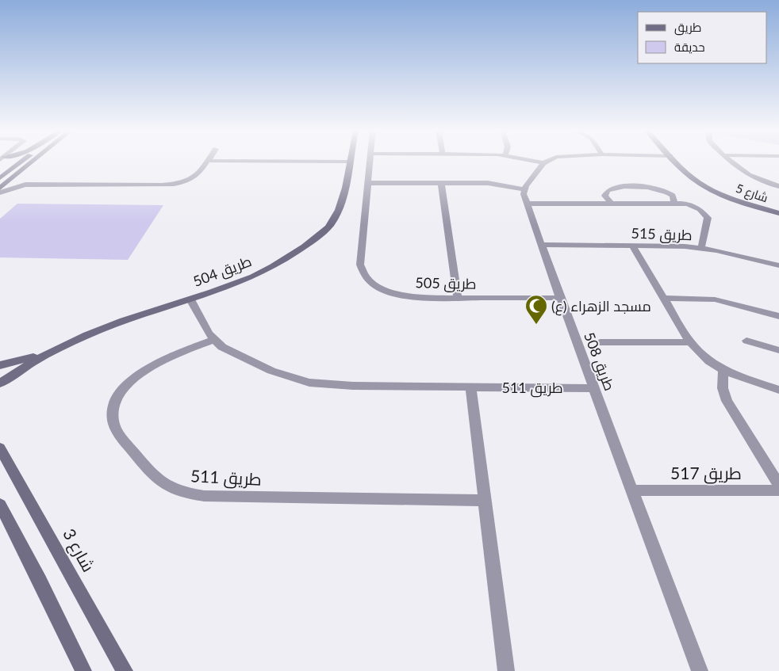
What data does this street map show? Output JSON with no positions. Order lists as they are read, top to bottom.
{
  "streets": {
    "street": [
      "شارع 5",
      "طريق 515",
      "طريق 504",
      "طريق 505",
      "طريق 508",
      "طريق 511",
      "طريق 517",
      "شارع 3"
    ]
  },
  "crossings": [
    ["طريق 515", "طريق 508"],
    ["طريق 504", "طريق 511"],
    ["طريق 505", "طريق 508"],
    ["طريق 508", "طريق 511"],
    ["طريق 508", "طريق 517"]
  ],
  "places": {
    "mosque": ["مسجد الزهراء (ع)"]
  },
  "legend": ["طريق", "حديقة"]
}
